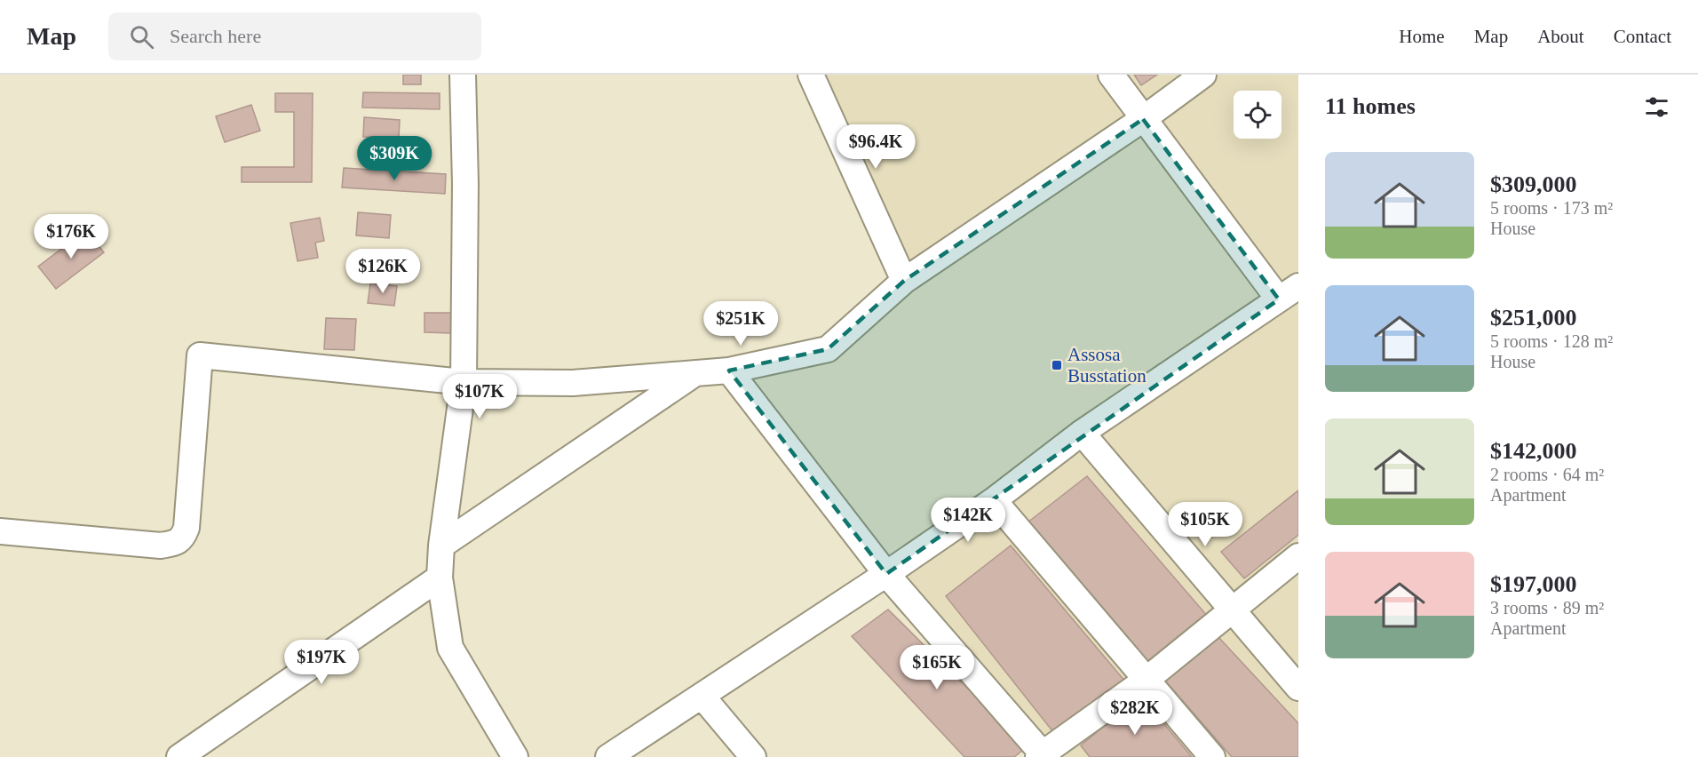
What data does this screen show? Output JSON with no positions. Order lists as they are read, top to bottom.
{
  "places": {
    "transit": ["Assosa Busstation"]
  },
  "page": {
    "header": "Map",
    "search": "Search here",
    "nav": [
      "Home",
      "Map",
      "About",
      "Contact"
    ],
    "heading": "11 homes",
    "price": [
      "$96.4K",
      "$309K",
      "$176K",
      "$126K",
      "$251K",
      "$107K",
      "$142K",
      "$105K",
      "$197K",
      "$165K",
      "$282K"
    ],
    "list": [
      {
        "name": "$309,000",
        "note": "5 rooms · 173 m² · House"
      },
      {
        "name": "$251,000",
        "note": "5 rooms · 128 m² · House"
      },
      {
        "name": "$142,000",
        "note": "2 rooms · 64 m² · Apartment"
      },
      {
        "name": "$197,000",
        "note": "3 rooms · 89 m² · Apartment"
      }
    ]
  }
}
